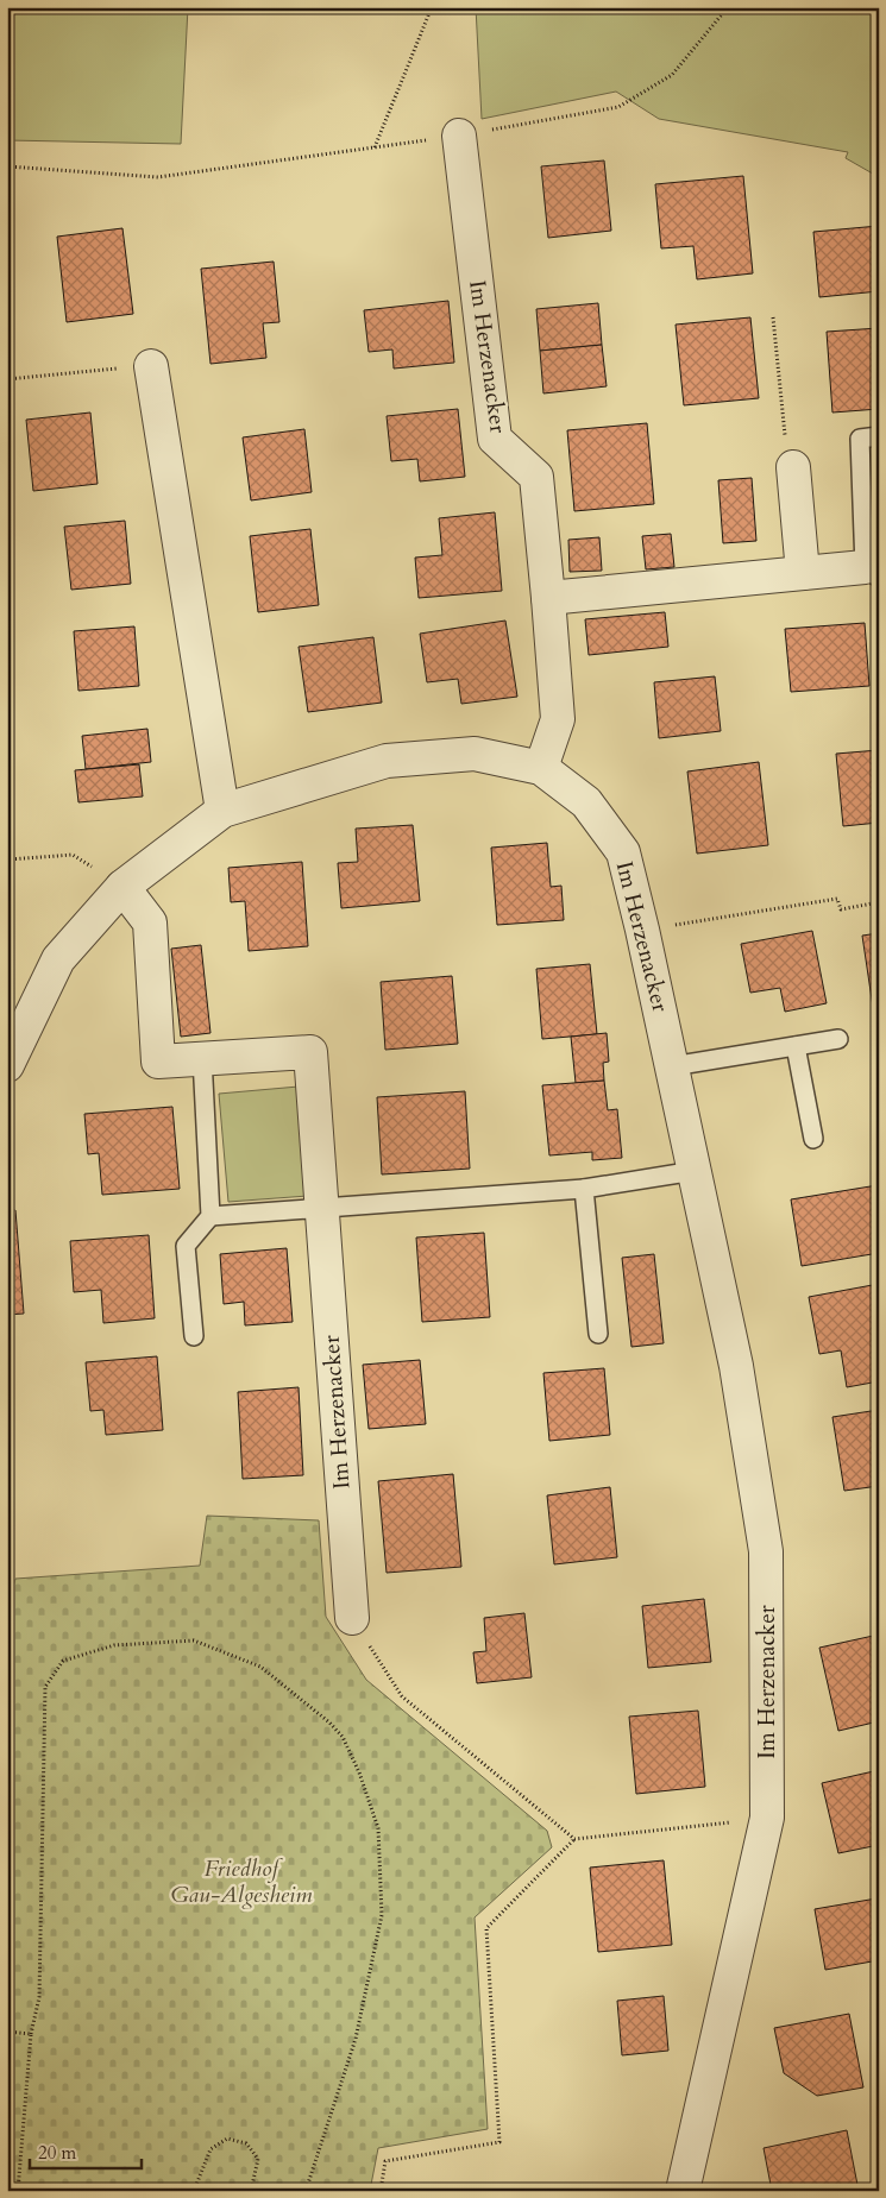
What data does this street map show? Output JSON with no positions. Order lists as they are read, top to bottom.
{
  "streets": {
    "street": ["Im Herzenacker"]
  },
  "parks": ["Friedhof Gau-Algesheim"],
  "scale_bar": "20 m"
}
